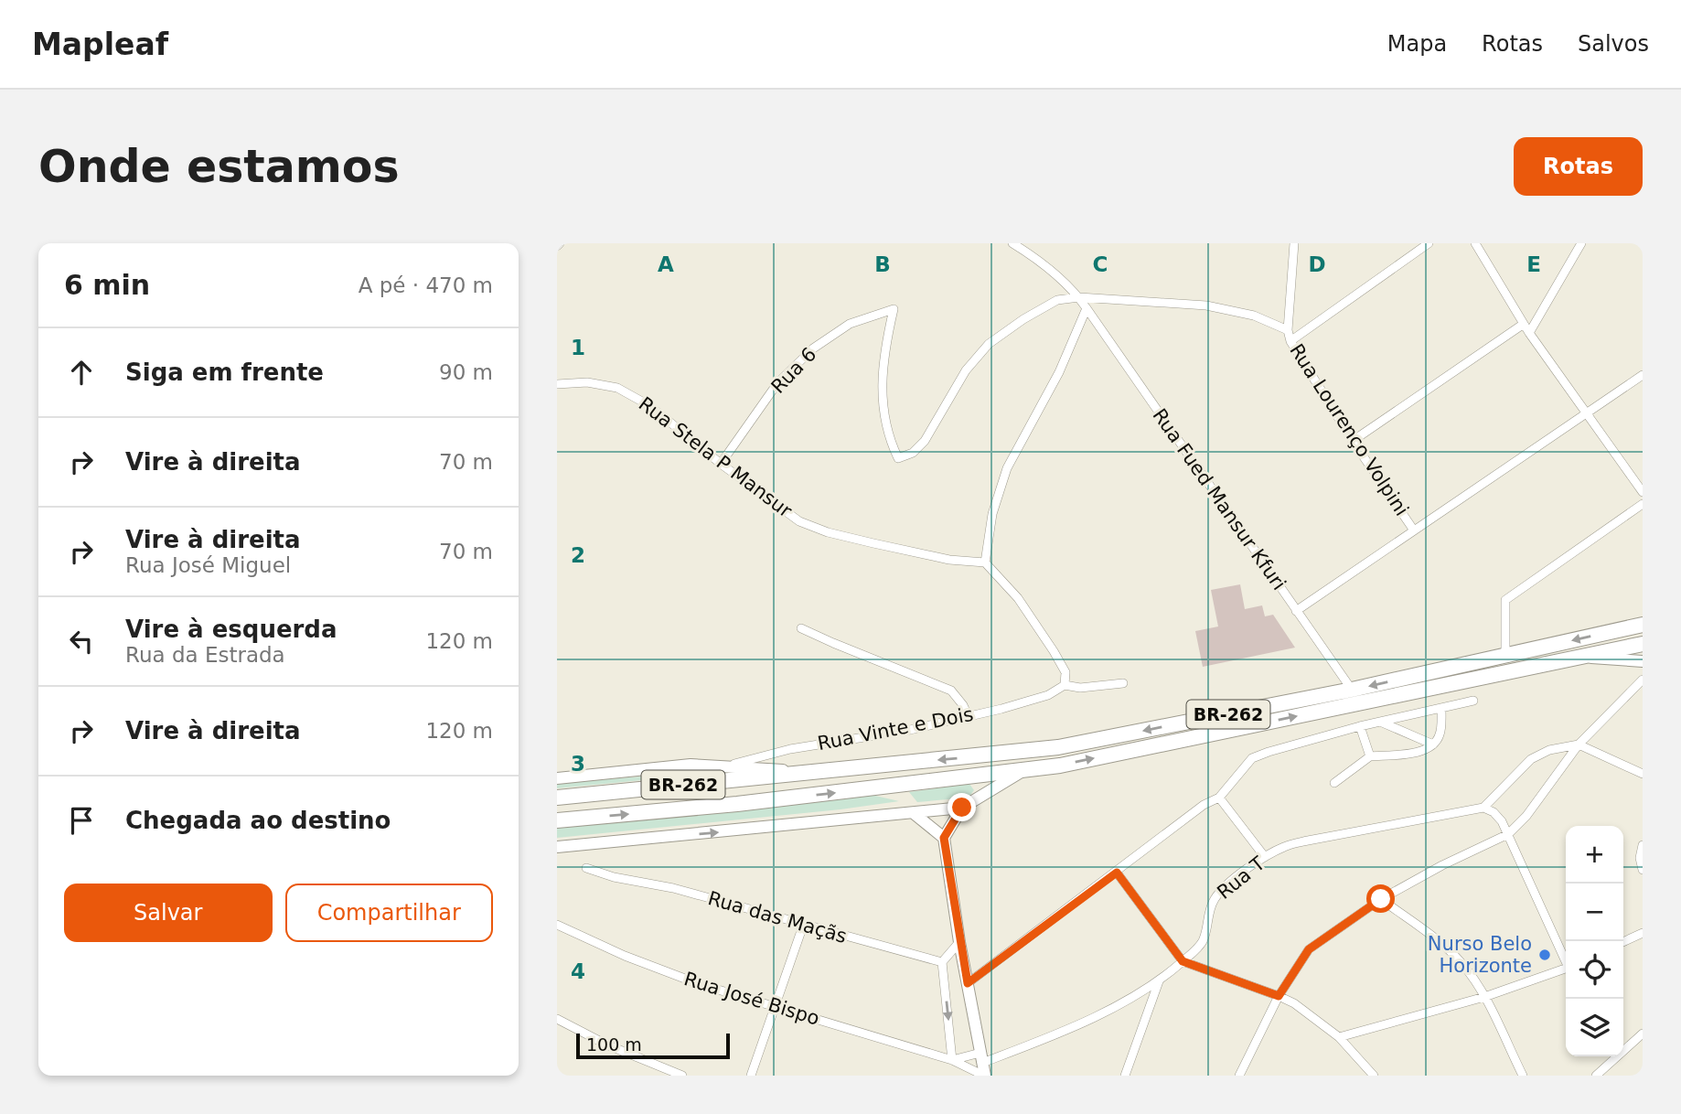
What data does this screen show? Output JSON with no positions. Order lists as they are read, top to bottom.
{
  "streets": {
    "highway": ["BR-262"],
    "street": [
      "Rua 6",
      "Rua Lourenço Volpini",
      "Rua Stela P Mansur",
      "Rua Fued Mansur Kfuri",
      "Rua Vinte e Dois",
      "Rua T",
      "Rua das Maçãs",
      "Rua José Bispo"
    ]
  },
  "crossings": [
    ["Rua 6", "Rua Lourenço Volpini"],
    ["Rua 6", "Rua Stela P Mansur"],
    ["Rua Lourenço Volpini", "Rua Fued Mansur Kfuri"],
    ["Rua Fued Mansur Kfuri", "BR-262"]
  ],
  "places": ["Nurso Belo Horizonte"],
  "scale_bar": "100 m",
  "page": {
    "header": "Mapleaf",
    "nav": ["Mapa", "Rotas", "Salvos"],
    "buttons": [
      "Rotas",
      ["Salvar", "Compartilhar"]
    ],
    "title": "Onde estamos",
    "heading": ["6 min", "A pé · 470 m"],
    "list": [
      ["Siga em frente", "90 m"],
      ["Vire à direita", "70 m"],
      ["Vire à direita", "Rua José Miguel", "70 m"],
      ["Vire à esquerda", "Rua da Estrada", "120 m"],
      ["Vire à direita", "120 m"],
      "Chegada ao destino"
    ],
    "map_buttons": ["+", "−"],
    "scale": "100 m"
  },
  "grid": {
    "columns": [
      "A",
      "B",
      "C",
      "D",
      "E"
    ],
    "rows": [
      "1",
      "2",
      "3",
      "4"
    ]
  }
}
